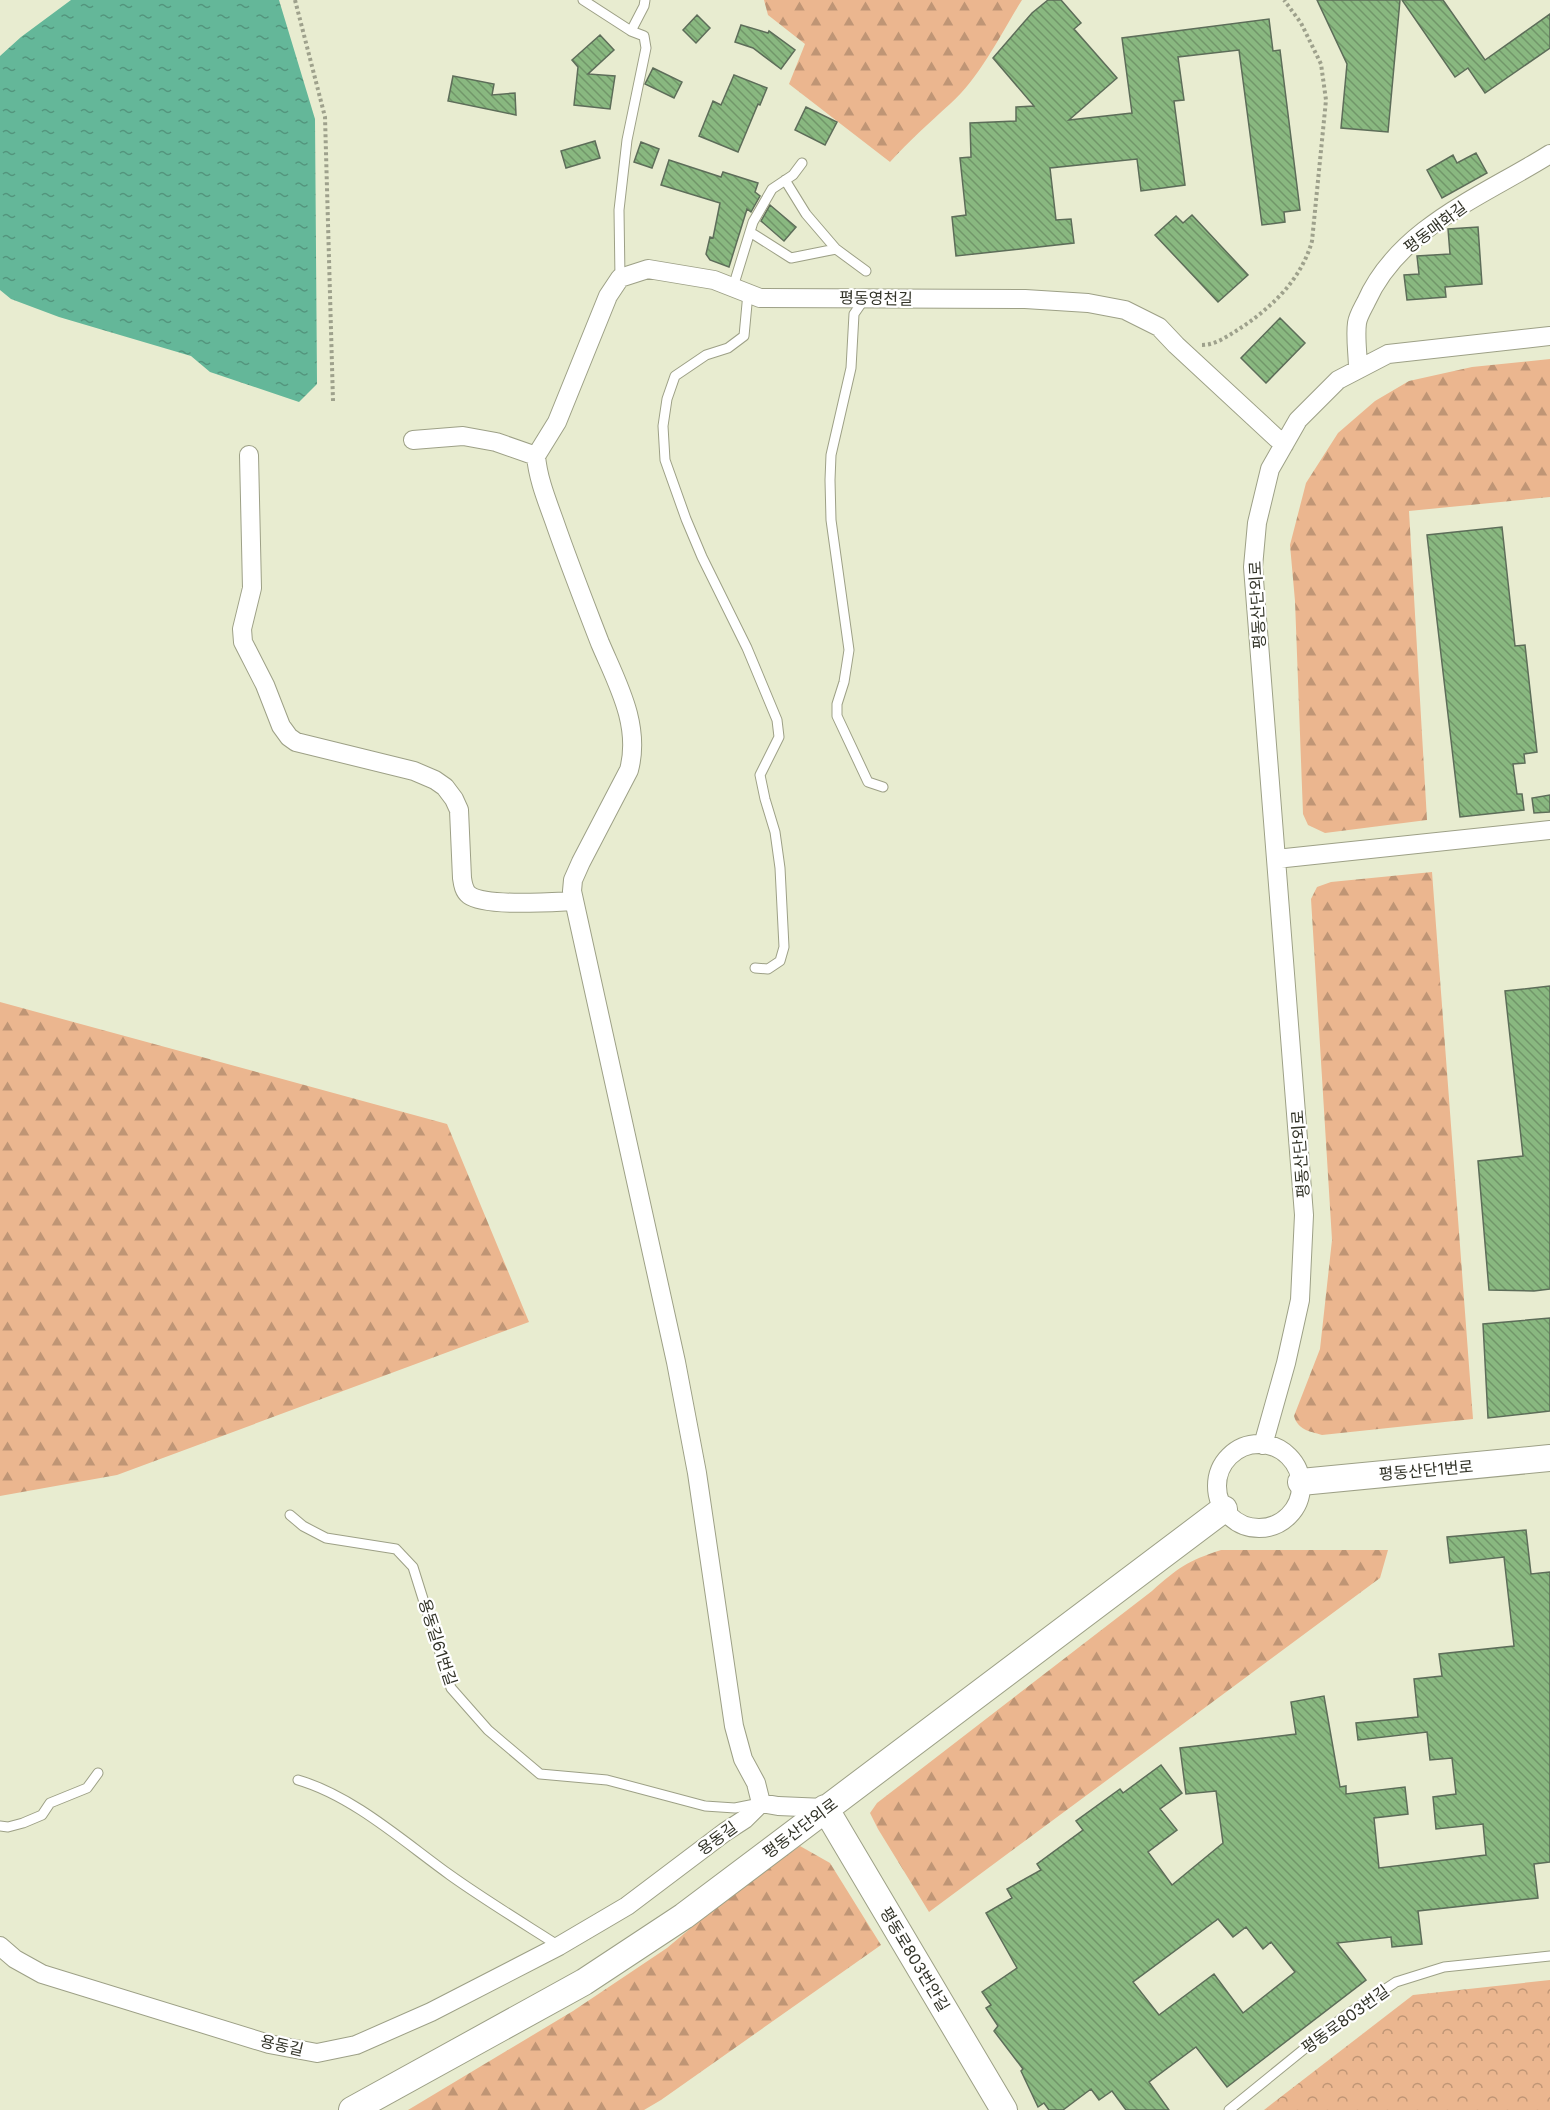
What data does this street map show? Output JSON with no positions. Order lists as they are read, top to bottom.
{
  "streets": {
    "street": [
      "평동매화길",
      "평동영천길",
      "평동산단외로",
      "평동산단1번로",
      "용동길",
      "평동로803번안길"
    ],
    "lane": ["용동길61번길", "평동로803번길"]
  },
  "crossings": [
    ["평동매화길", "평동산단외로"],
    ["평동영천길", "평동산단외로"],
    ["평동산단외로", "평동산단1번로"],
    ["평동산단외로", "평동로803번안길"],
    ["용동길61번길", "용동길"]
  ]
}
